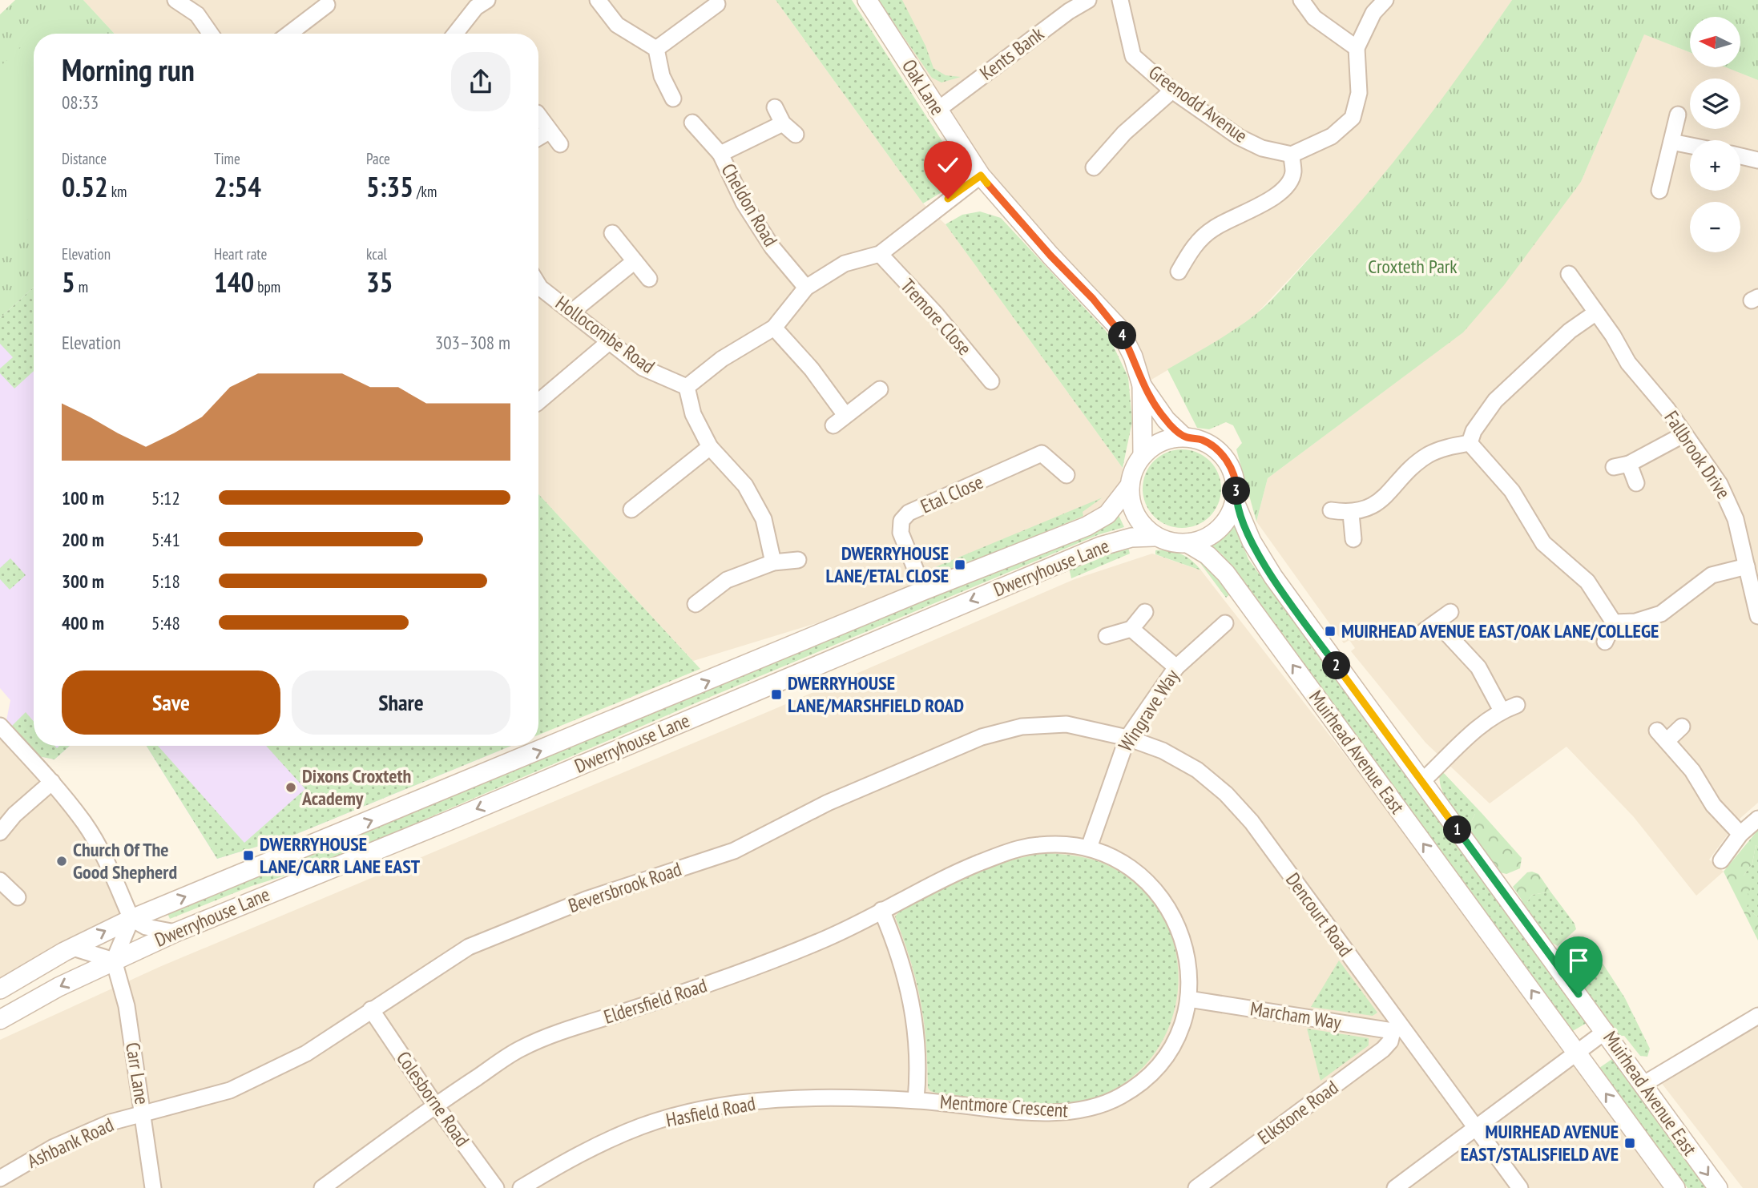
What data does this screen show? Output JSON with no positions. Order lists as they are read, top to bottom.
{
  "streets": {
    "street": [
      "Kents Bank",
      "Oak Lane",
      "Greenodd Avenue",
      "Cheldon Road",
      "Tremore Close",
      "Hollocombe Road",
      "Fallbrook Drive",
      "Etal Close",
      "Dwerryhouse Lane",
      "Wingrave Way",
      "Muirhead Avenue East",
      "Beversbrook Road",
      "Dencourt Road",
      "Eldersfield Road",
      "Marcham Way",
      "Carr Lane",
      "Colesborne Road",
      "Mentmore Crescent",
      "Hasfield Road",
      "Elkstone Road",
      "Ashbank Road"
    ]
  },
  "crossings": [
    ["Kents Bank", "Oak Lane"],
    ["Oak Lane", "Dwerryhouse Lane"],
    ["Oak Lane", "Muirhead Avenue East"],
    ["Etal Close", "Dwerryhouse Lane"],
    ["Dwerryhouse Lane", "Muirhead Avenue East"],
    ["Dwerryhouse Lane", "Carr Lane"],
    ["Wingrave Way", "Beversbrook Road"],
    ["Wingrave Way", "Dencourt Road"],
    ["Wingrave Way", "Mentmore Crescent"],
    ["Beversbrook Road", "Dencourt Road"],
    ["Beversbrook Road", "Carr Lane"],
    ["Beversbrook Road", "Colesborne Road"],
    ["Beversbrook Road", "Ashbank Road"],
    ["Dencourt Road", "Marcham Way"],
    ["Dencourt Road", "Elkstone Road"],
    ["Eldersfield Road", "Colesborne Road"],
    ["Eldersfield Road", "Mentmore Crescent"],
    ["Marcham Way", "Mentmore Crescent"],
    ["Marcham Way", "Elkstone Road"],
    ["Carr Lane", "Ashbank Road"],
    ["Mentmore Crescent", "Hasfield Road"]
  ],
  "parks": ["Croxteth Park"],
  "places": {
    "transit": [
      "DWERRYHOUSE LANE/ETAL CLOSE",
      "MUIRHEAD AVENUE EAST/OAK LANE/COLLEGE",
      "DWERRYHOUSE LANE/MARSHFIELD ROAD",
      "DWERRYHOUSE LANE/CARR LANE EAST",
      "MUIRHEAD AVENUE EAST/STALISFIELD AVE"
    ],
    "other": ["Dixons Croxteth Academy", "Church Of The Good Shepherd"]
  },
  "north": "left",
  "page": {
    "map_buttons": ["+", "−"],
    "heading": ["Morning run", "08:33"],
    "stats": [
      ["Distance", "0.52 km"],
      ["Time", "2:54"],
      ["Pace", "5:35 /km"],
      ["Elevation", "5 m"],
      ["Heart rate", "140 bpm"],
      ["kcal", "35"]
    ],
    "chart": ["Elevation", "303–308 m"],
    "pins": [
      "4",
      "3",
      "2",
      "1"
    ],
    "list": [
      {
        "name": "100 m",
        "note": "5:12"
      },
      {
        "name": "200 m",
        "note": "5:41"
      },
      {
        "name": "300 m",
        "note": "5:18"
      },
      {
        "name": "400 m",
        "note": "5:48"
      }
    ],
    "buttons": ["Save", "Share"]
  }
}
